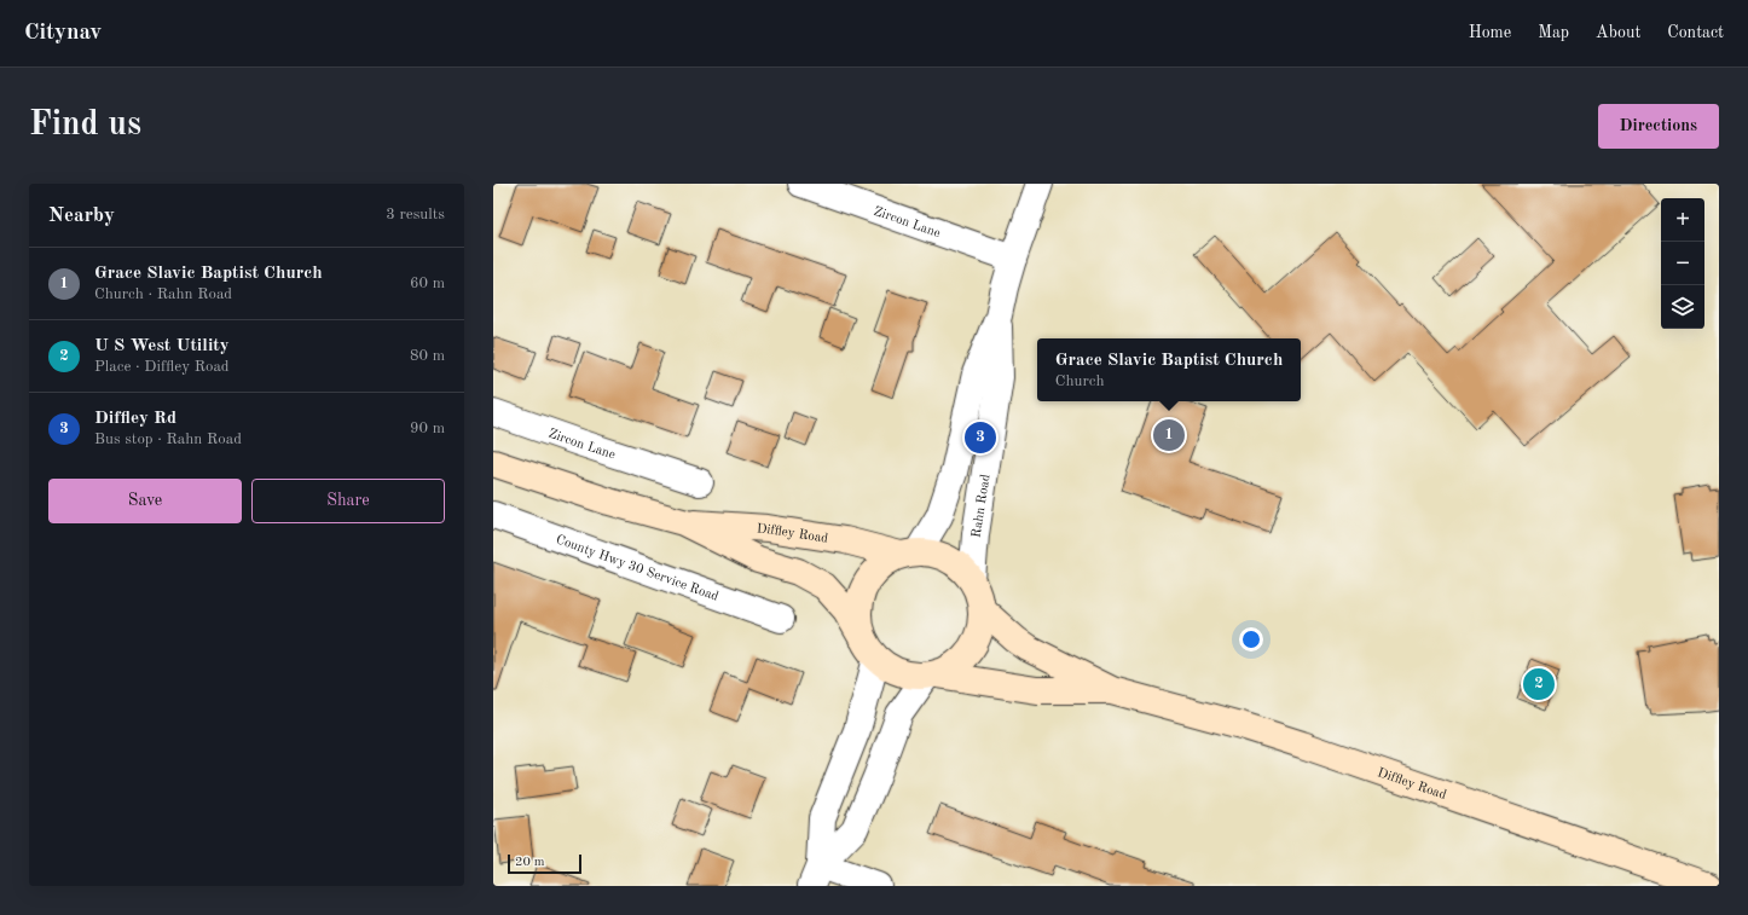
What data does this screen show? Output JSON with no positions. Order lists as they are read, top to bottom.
{
  "streets": {
    "main road": ["Diffley Road"],
    "street": ["Zircon Lane", "Rahn Road", "County Hwy 30 Service Road"]
  },
  "crossings": [
    ["Zircon Lane", "Rahn Road"],
    ["Rahn Road", "Diffley Road"]
  ],
  "scale_bar": "20 m",
  "page": {
    "header": "Citynav",
    "nav": [
      "Home",
      "Map",
      "About",
      "Contact"
    ],
    "buttons": [
      "Directions",
      ["Save", "Share"]
    ],
    "title": "Find us",
    "heading": ["Nearby", "3 results"],
    "map_buttons": ["+", "−"],
    "list": [
      {
        "mark": "1",
        "name": "Grace Slavic Baptist Church",
        "note": "Church · Rahn Road",
        "value": "60 m"
      },
      {
        "mark": "2",
        "name": "U S West Utility",
        "note": "Place · Diffley Road",
        "value": "80 m"
      },
      {
        "mark": "3",
        "name": "Diffley Rd",
        "note": "Bus stop · Rahn Road",
        "value": "90 m"
      }
    ],
    "popup": ["Grace Slavic Baptist Church", "Church"],
    "pins": ["1", "3", "2"],
    "scale": "20 m"
  }
}
